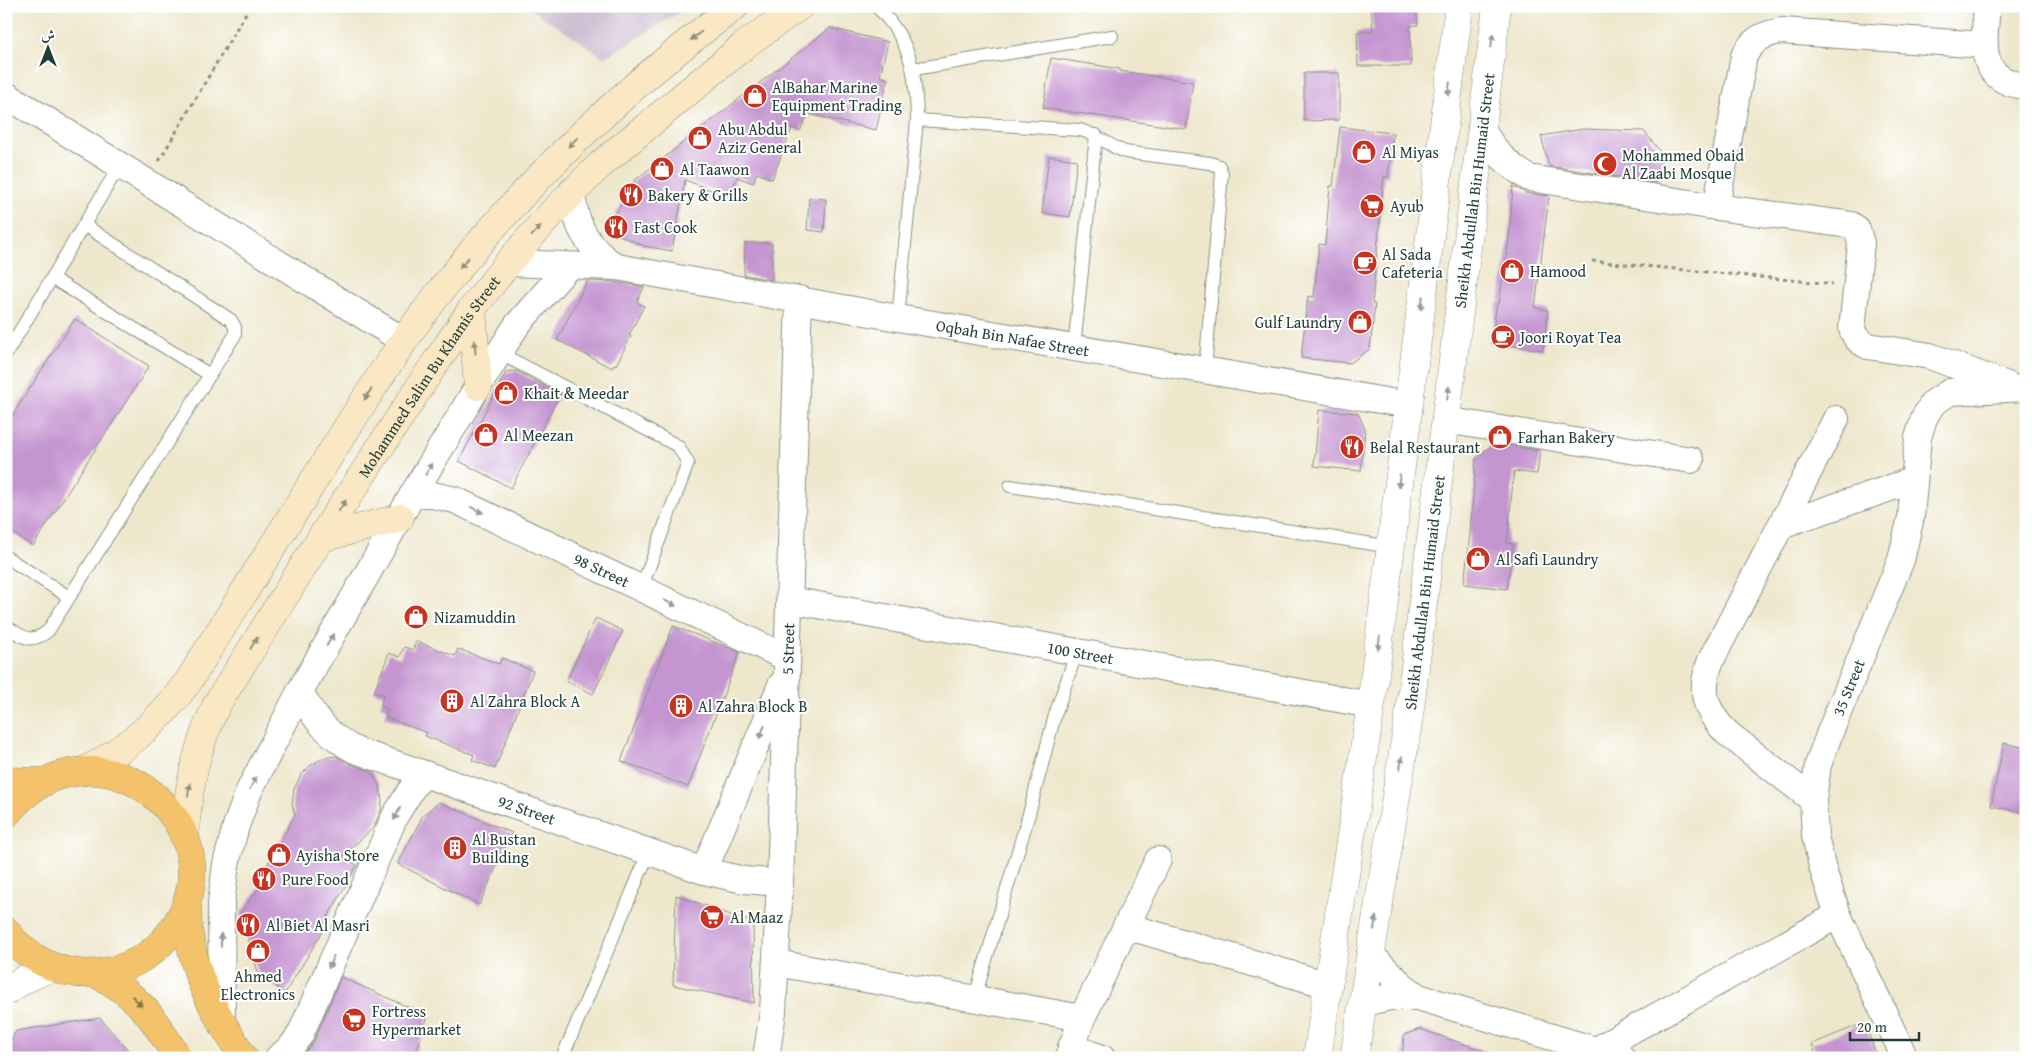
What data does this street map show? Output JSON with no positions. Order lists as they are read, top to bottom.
{
  "streets": {
    "main road": ["Mohammed Salim Bu Khamis Street"],
    "street": [
      "Sheikh Abdullah Bin Humaid Street",
      "Oqbah Bin Nafae Street",
      "98 Street",
      "5 Street",
      "100 Street",
      "35 Street",
      "92 Street"
    ]
  },
  "crossings": [
    ["Oqbah Bin Nafae Street", "Mohammed Salim Bu Khamis Street"],
    ["Oqbah Bin Nafae Street", "5 Street"],
    ["98 Street", "5 Street"],
    ["5 Street", "100 Street"],
    ["5 Street", "92 Street"]
  ],
  "one_way": ["98 Street"],
  "places": {
    "shop": [
      "AlBahar Marine Equipment Trading",
      "Abu Abdul Aziz General",
      "Al Miyas",
      "Al Taawon",
      "Hamood",
      "Gulf Laundry",
      "Khait & Meedar",
      "Al Meezan",
      "Farhan Bakery",
      "Al Safi Laundry",
      "Nizamuddin",
      "Ayisha Store",
      "Ahmed Electronics"
    ],
    "mosque": ["Mohammed Obaid Al Zaabi Mosque"],
    "restaurant": [
      "Bakery & Grills",
      "Fast Cook",
      "Belal Restaurant",
      "Pure Food",
      "Al Biet Al Masri"
    ],
    "supermarket": ["Ayub", "Al Maaz", "Fortress Hypermarket"],
    "cafe": ["Al Sada Cafeteria", "Joori Royat Tea"],
    "building": ["Al Zahra Block A", "Al Zahra Block B", "Al Bustan Building"]
  },
  "scale_bar": "20 m",
  "north": "top"
}
